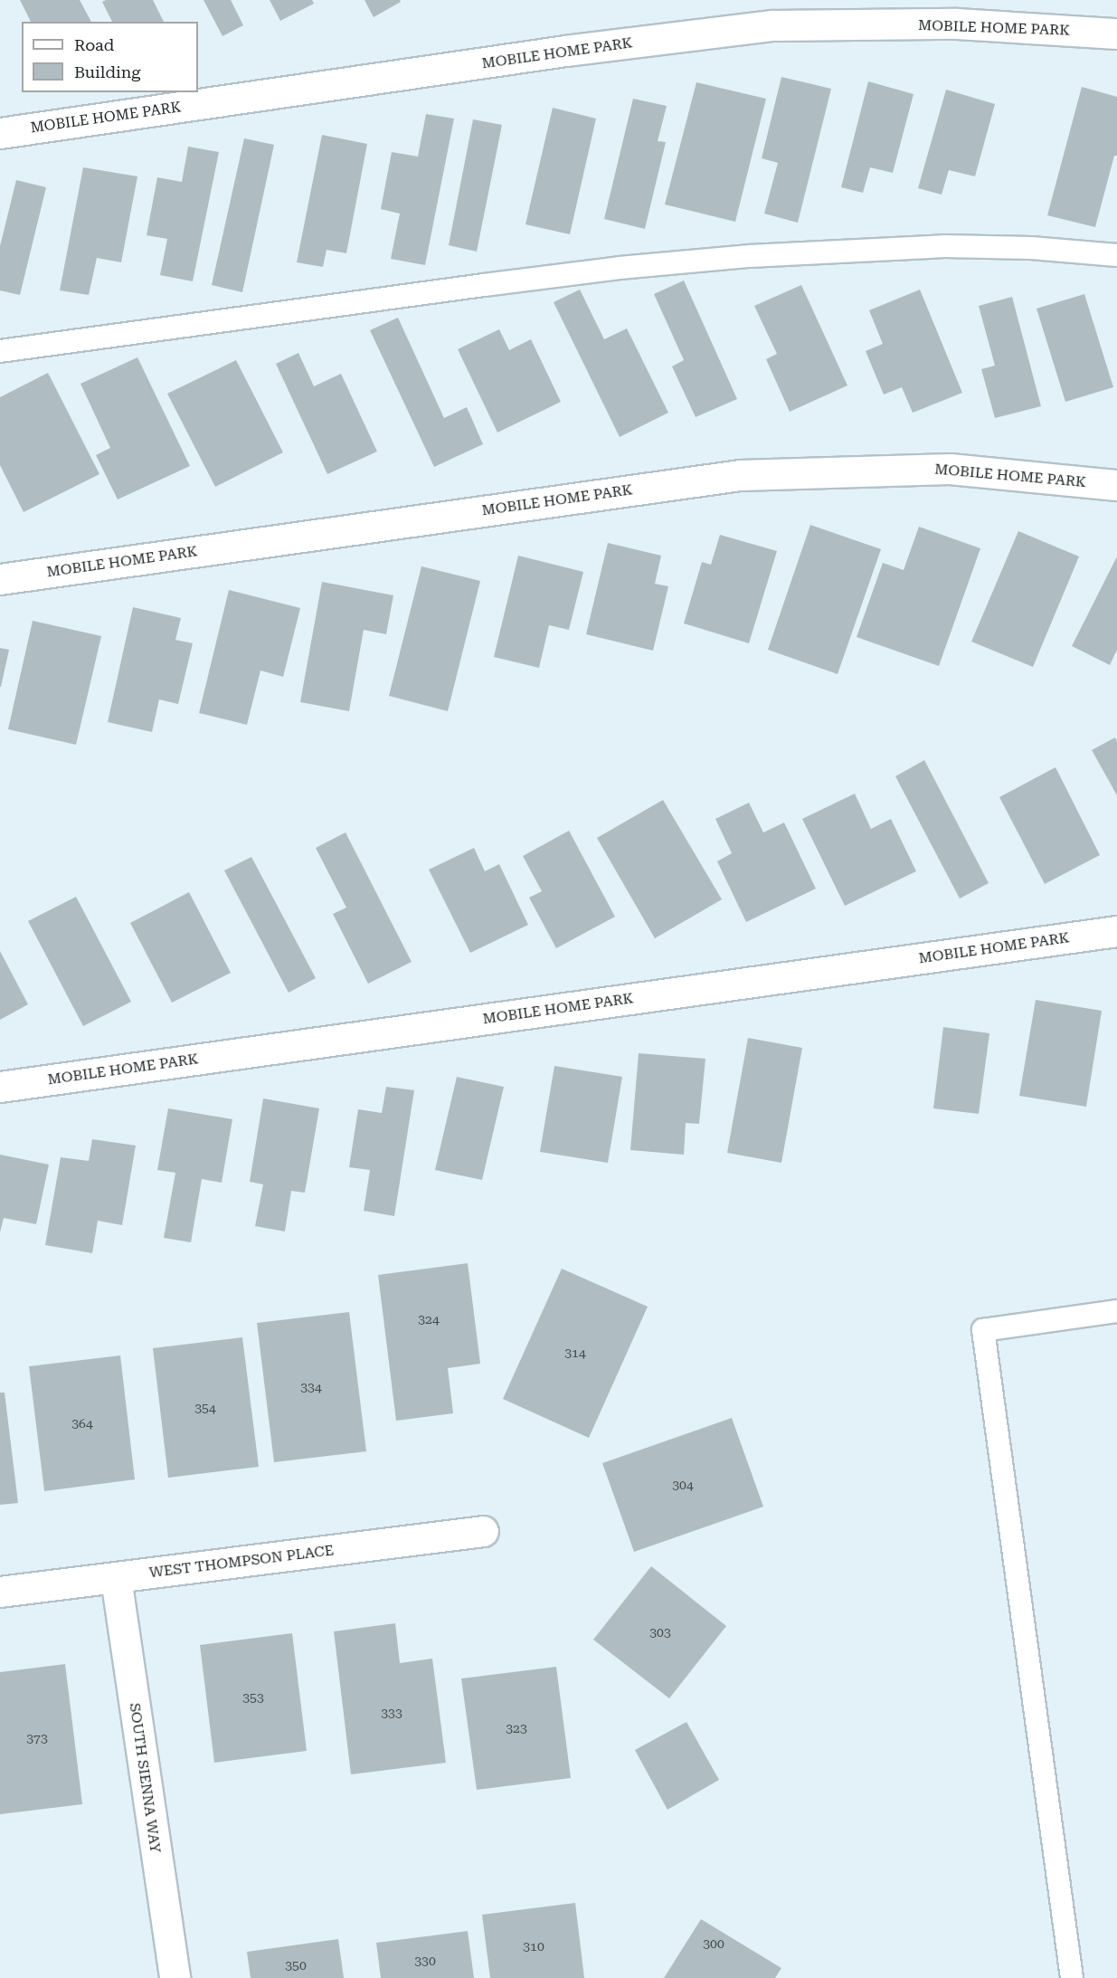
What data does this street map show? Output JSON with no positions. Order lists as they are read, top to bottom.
{
  "streets": {
    "street": ["MOBILE HOME PARK", "WEST THOMPSON PLACE", "SOUTH SIENNA WAY"]
  },
  "crossings": [
    ["WEST THOMPSON PLACE", "SOUTH SIENNA WAY"]
  ],
  "house_numbers": [
    "324",
    "314",
    "334",
    "354",
    "364",
    "304",
    "303",
    "353",
    "333",
    "323",
    "373",
    "300",
    "310",
    "330",
    "350"
  ],
  "legend": ["Road", "Building"]
}
